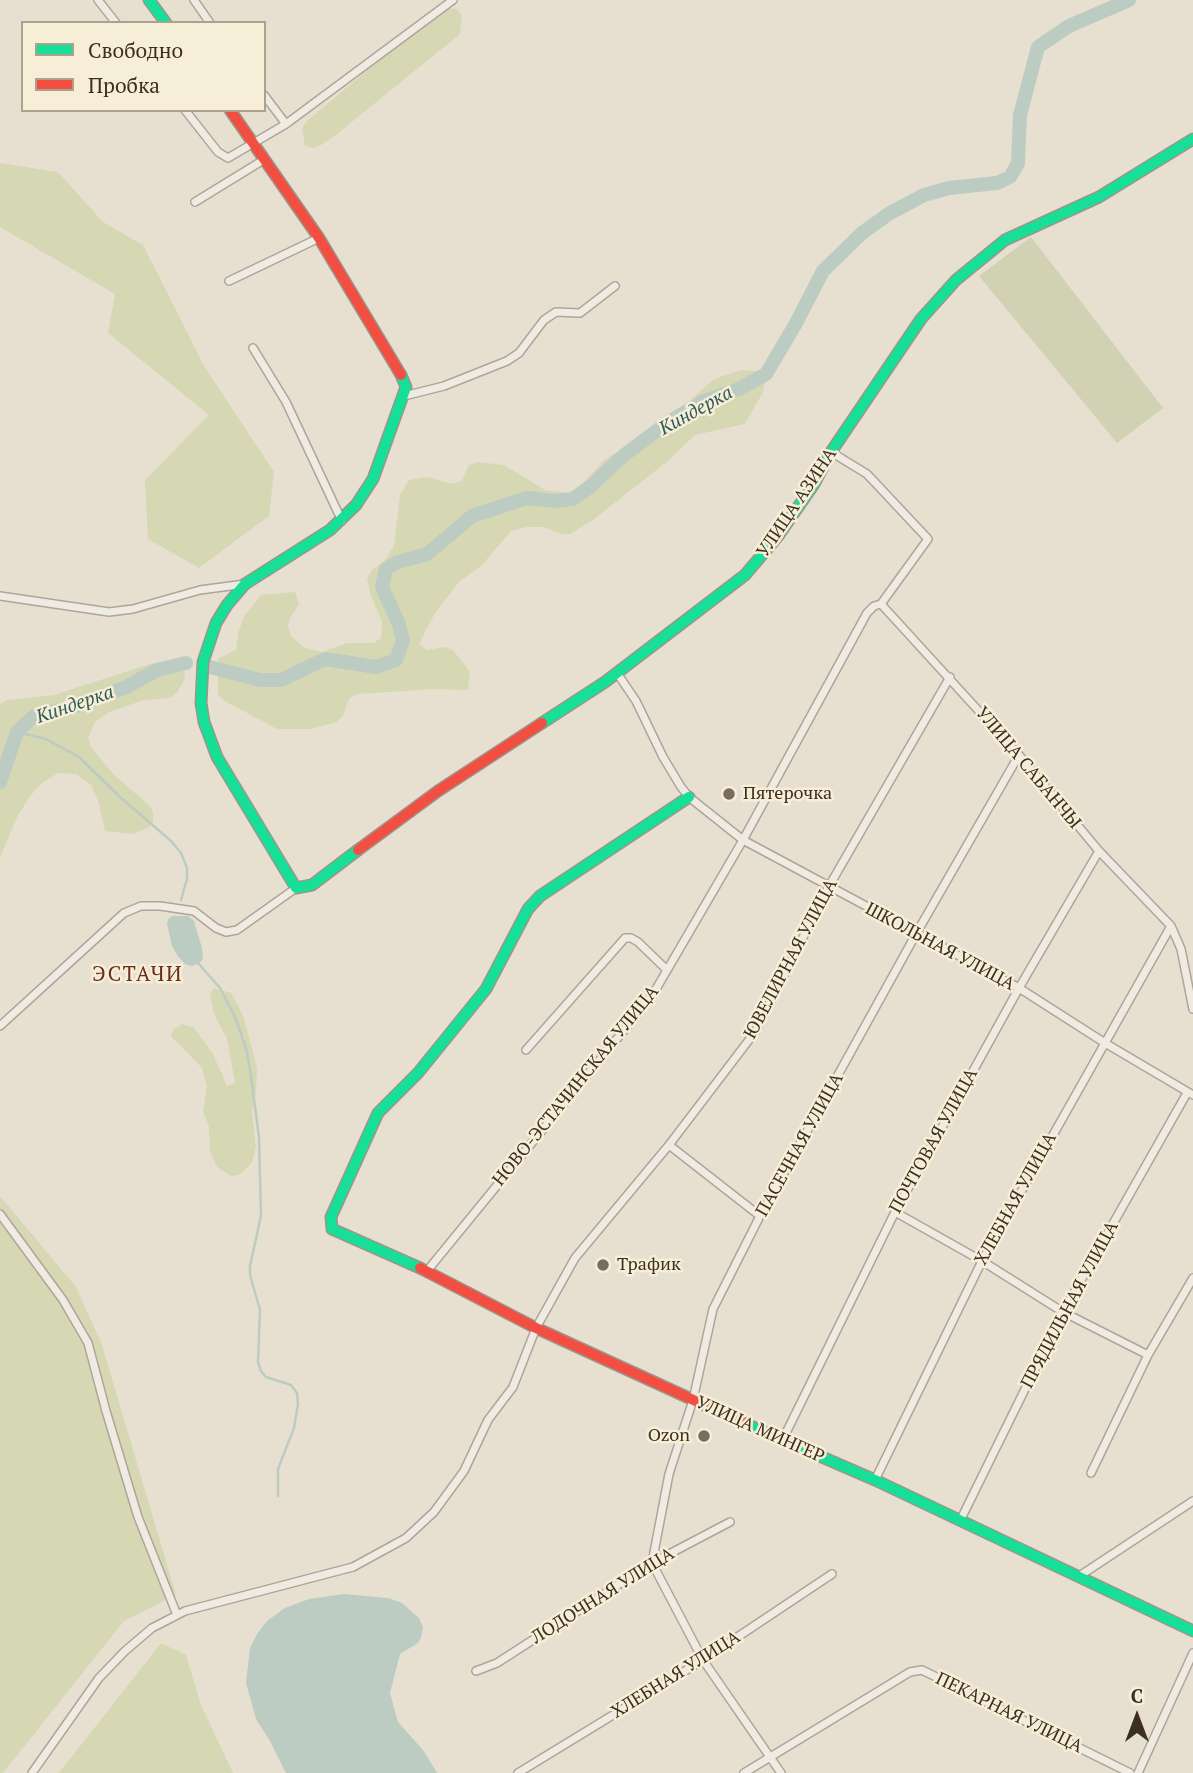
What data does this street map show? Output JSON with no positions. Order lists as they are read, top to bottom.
{
  "streets": {
    "street": [
      "УЛИЦА АЗИНА",
      "УЛИЦА САБАНЧЫ",
      "ШКОЛЬНАЯ УЛИЦА",
      "ЮВЕЛИРНАЯ УЛИЦА",
      "НОВО-ЭСТАЧИНСКАЯ УЛИЦА",
      "ПОЧТОВАЯ УЛИЦА",
      "ПАСЕЧНАЯ УЛИЦА",
      "ХЛЕБНАЯ УЛИЦА",
      "ПРЯДИЛЬНАЯ УЛИЦА",
      "УЛИЦА МИНГЕР",
      "ЛОДОЧНАЯ УЛИЦА",
      "ПЕКАРНАЯ УЛИЦА"
    ]
  },
  "crossings": [
    ["УЛИЦА АЗИНА", "ШКОЛЬНАЯ УЛИЦА"],
    ["УЛИЦА САБАНЧЫ", "ЮВЕЛИРНАЯ УЛИЦА"],
    ["УЛИЦА САБАНЧЫ", "НОВО-ЭСТАЧИНСКАЯ УЛИЦА"],
    ["УЛИЦА САБАНЧЫ", "ПОЧТОВАЯ УЛИЦА"],
    ["УЛИЦА САБАНЧЫ", "ПАСЕЧНАЯ УЛИЦА"],
    ["УЛИЦА САБАНЧЫ", "ХЛЕБНАЯ УЛИЦА"],
    ["ШКОЛЬНАЯ УЛИЦА", "ЮВЕЛИРНАЯ УЛИЦА"],
    ["ШКОЛЬНАЯ УЛИЦА", "НОВО-ЭСТАЧИНСКАЯ УЛИЦА"],
    ["ШКОЛЬНАЯ УЛИЦА", "ПОЧТОВАЯ УЛИЦА"],
    ["ШКОЛЬНАЯ УЛИЦА", "ПАСЕЧНАЯ УЛИЦА"],
    ["ШКОЛЬНАЯ УЛИЦА", "ХЛЕБНАЯ УЛИЦА"],
    ["ШКОЛЬНАЯ УЛИЦА", "ПРЯДИЛЬНАЯ УЛИЦА"],
    ["ШКОЛЬНАЯ УЛИЦА", "УЛИЦА МИНГЕР"],
    ["ЮВЕЛИРНАЯ УЛИЦА", "УЛИЦА МИНГЕР"],
    ["НОВО-ЭСТАЧИНСКАЯ УЛИЦА", "УЛИЦА МИНГЕР"],
    ["ПОЧТОВАЯ УЛИЦА", "УЛИЦА МИНГЕР"],
    ["ПАСЕЧНАЯ УЛИЦА", "УЛИЦА МИНГЕР"],
    ["ПАСЕЧНАЯ УЛИЦА", "ЛОДОЧНАЯ УЛИЦА"],
    ["ХЛЕБНАЯ УЛИЦА", "УЛИЦА МИНГЕР"],
    ["ПРЯДИЛЬНАЯ УЛИЦА", "УЛИЦА МИНГЕР"]
  ],
  "districts": ["ЭСТАЧИ"],
  "water": ["Киндерка"],
  "places": ["Пятерочка", "Трафик", "Ozon"],
  "legend": ["Свободно", "Пробка"],
  "north": "top"
}
